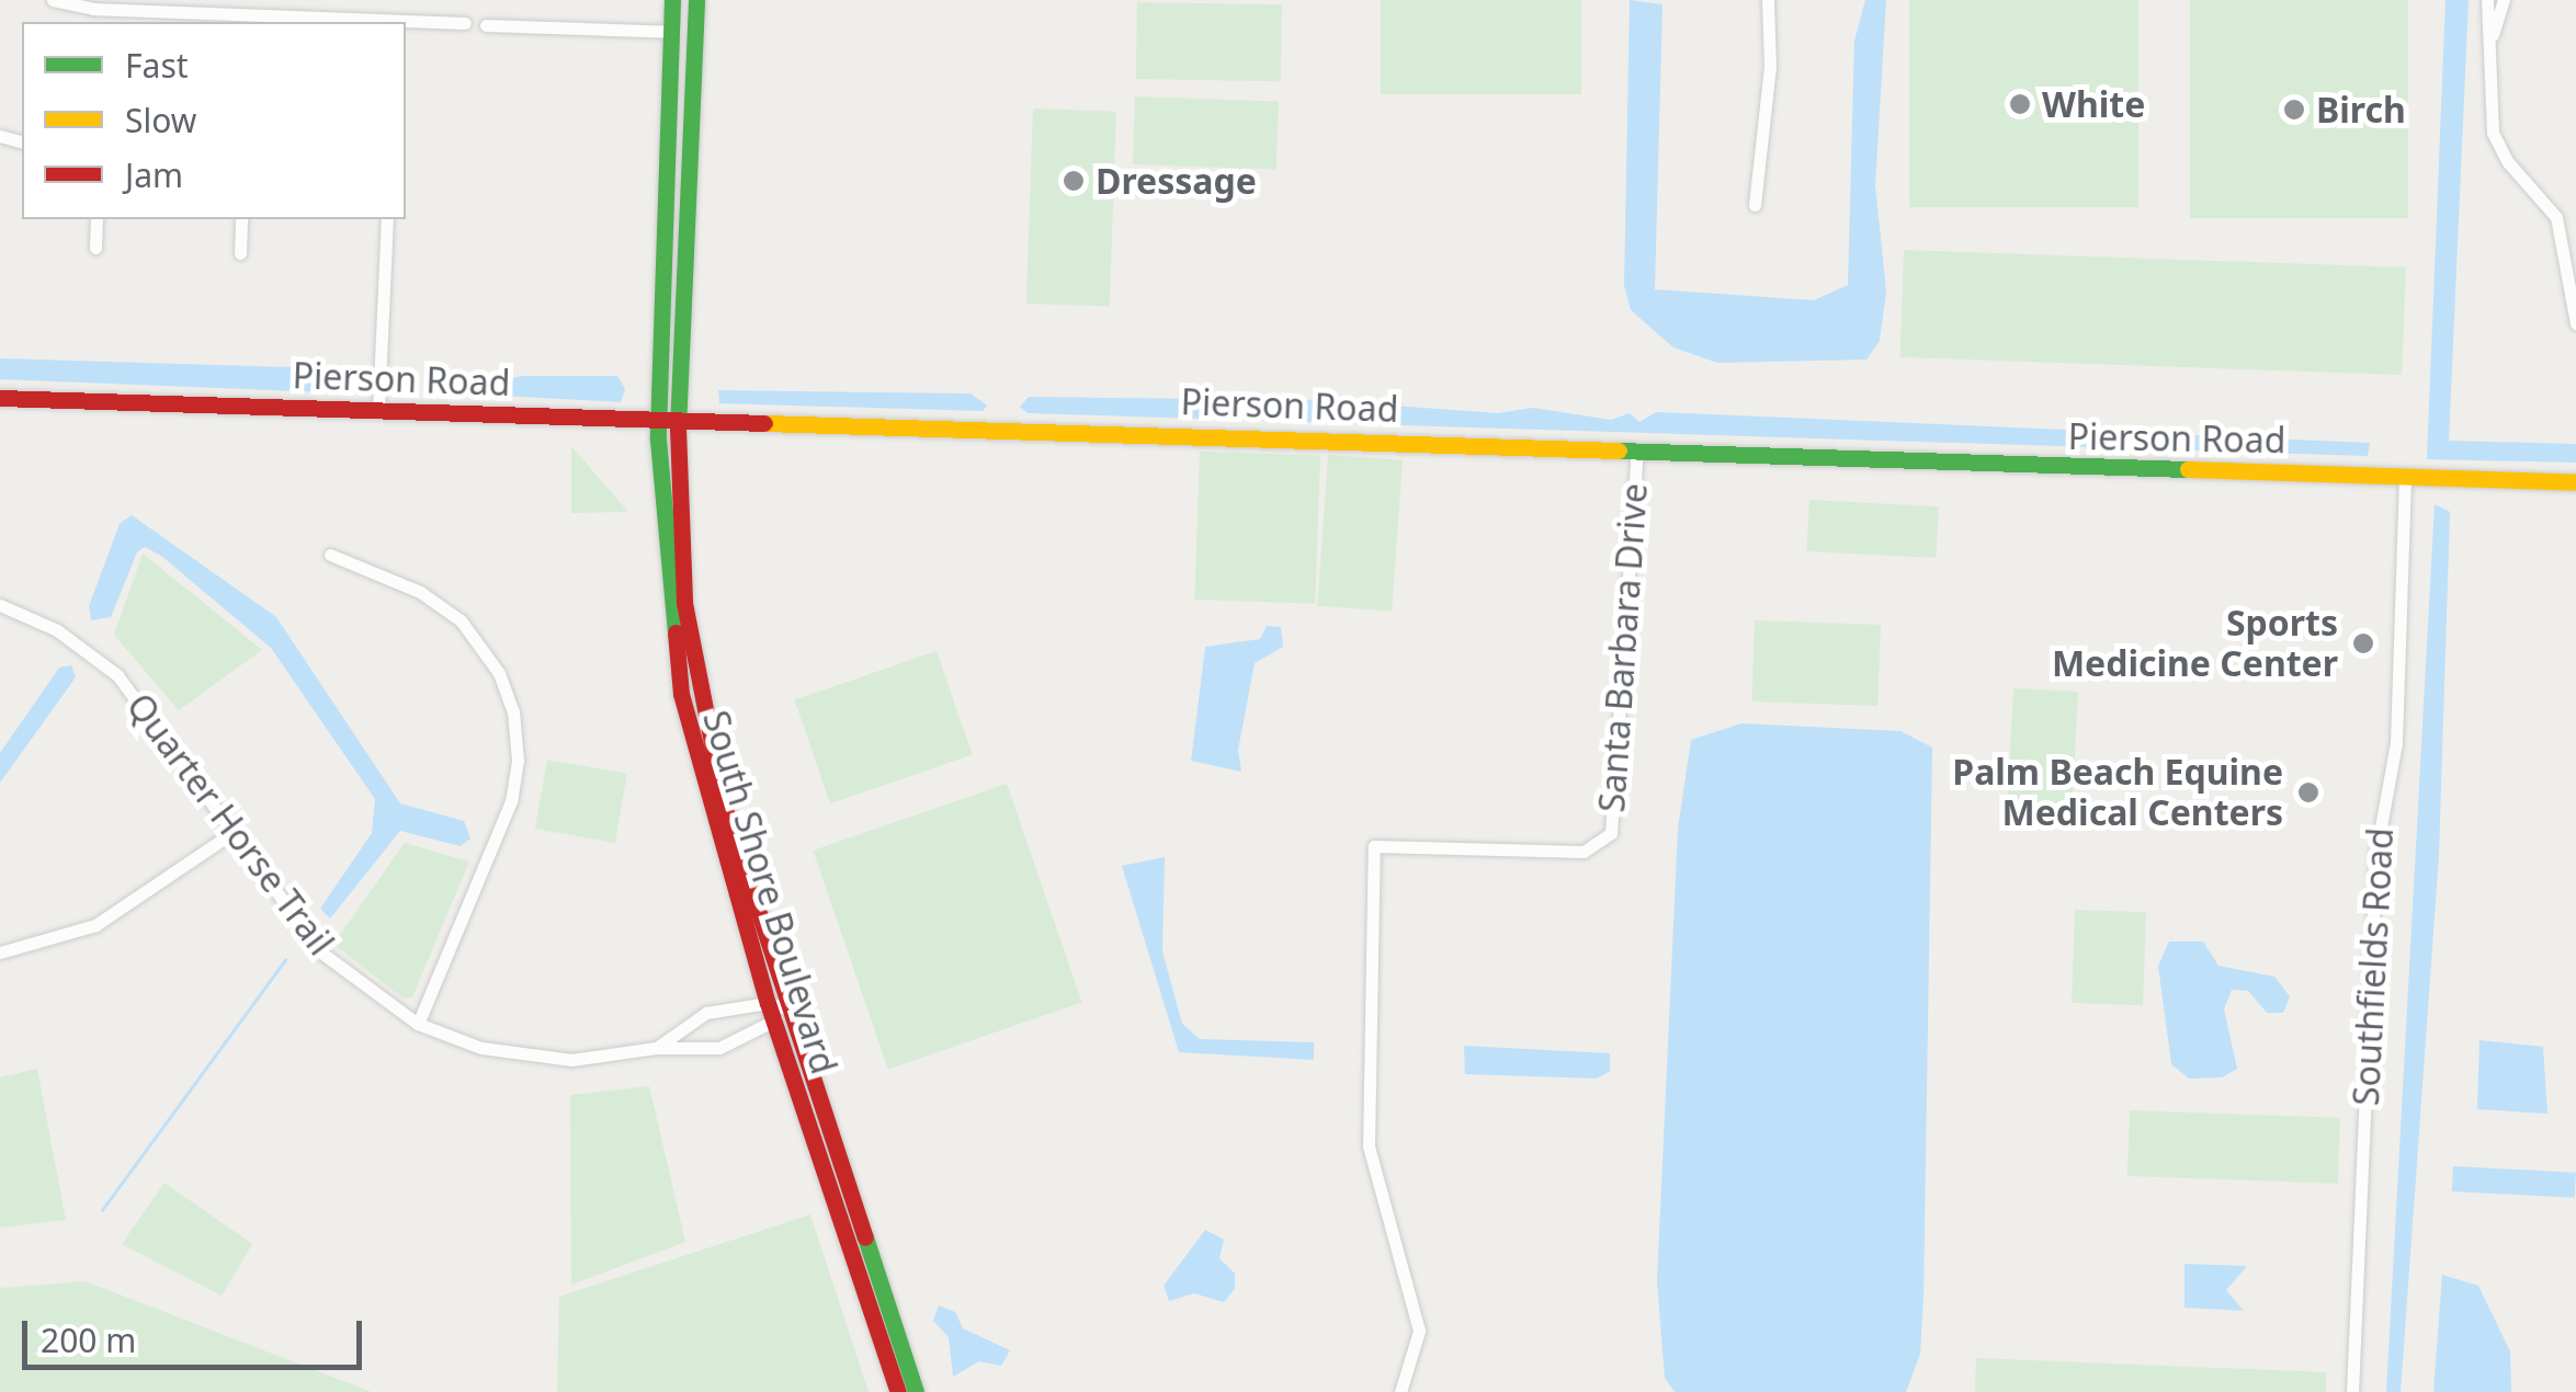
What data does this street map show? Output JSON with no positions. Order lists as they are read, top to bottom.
{
  "streets": {
    "street": [
      "Pierson Road",
      "Santa Barbara Drive",
      "Quarter Horse Trail",
      "South Shore Boulevard",
      "Southfields Road"
    ]
  },
  "crossings": [
    ["Pierson Road", "Santa Barbara Drive"],
    ["Pierson Road", "South Shore Boulevard"],
    ["Pierson Road", "Southfields Road"],
    ["Quarter Horse Trail", "South Shore Boulevard"]
  ],
  "places": [
    "White",
    "Birch",
    "Dressage",
    "Sports Medicine Center",
    "Palm Beach Equine Medical Centers"
  ],
  "legend": ["Fast", "Slow", "Jam"],
  "scale_bar": "200 m"
}
